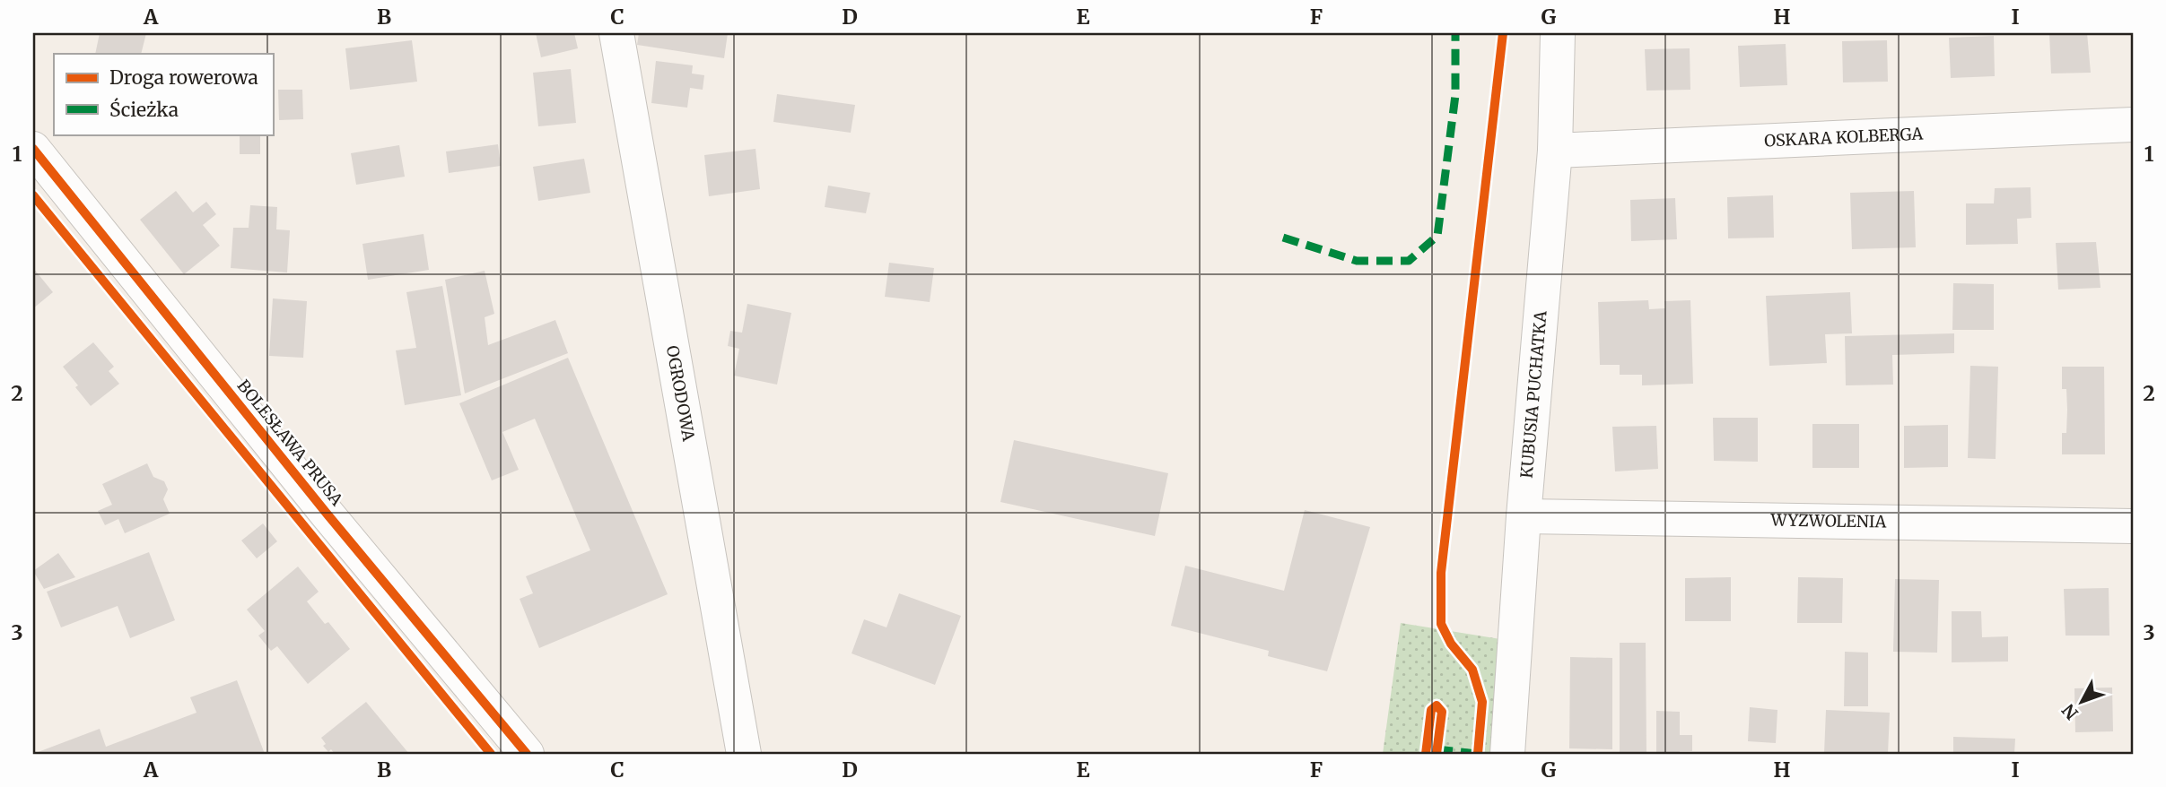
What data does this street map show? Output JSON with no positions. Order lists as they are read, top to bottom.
{
  "streets": {
    "street": [
      "OSKARA KOLBERGA",
      "OGRODOWA",
      "KUBUSIA PUCHATKA",
      "BOLESŁAWA PRUSA",
      "WYZWOLENIA"
    ]
  },
  "crossings": [
    ["OSKARA KOLBERGA", "KUBUSIA PUCHATKA"],
    ["KUBUSIA PUCHATKA", "WYZWOLENIA"]
  ],
  "legend": ["Droga rowerowa", "Ścieżka"],
  "north": "bottom left",
  "grid": {
    "columns": [
      "A",
      "B",
      "C",
      "D",
      "E",
      "F",
      "G",
      "H",
      "I"
    ],
    "rows": ["1", "2", "3"]
  }
}
